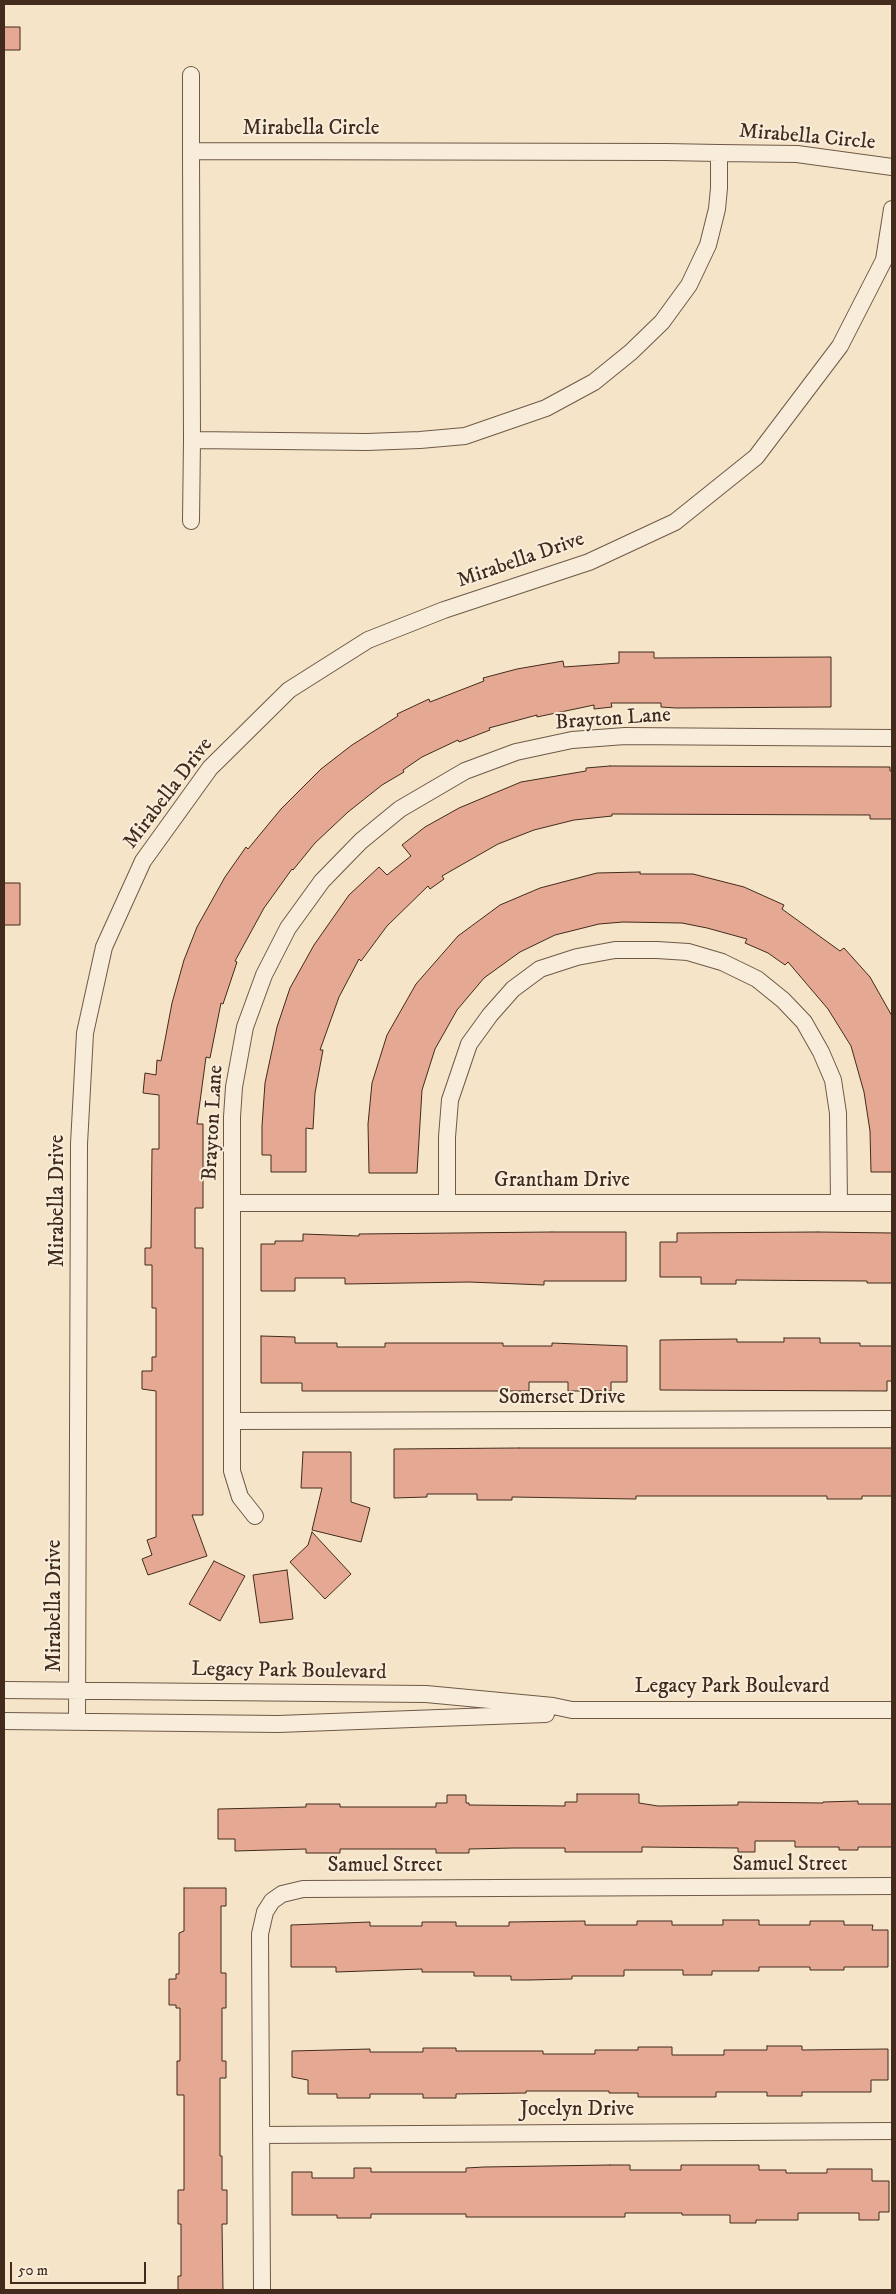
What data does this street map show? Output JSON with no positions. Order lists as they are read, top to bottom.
{
  "streets": {
    "street": [
      "Mirabella Circle",
      "Mirabella Drive",
      "Brayton Lane",
      "Grantham Drive",
      "Somerset Drive",
      "Legacy Park Boulevard",
      "Samuel Street",
      "Jocelyn Drive"
    ]
  },
  "crossings": [
    ["Mirabella Drive", "Legacy Park Boulevard"],
    ["Brayton Lane", "Grantham Drive"],
    ["Brayton Lane", "Somerset Drive"],
    ["Samuel Street", "Jocelyn Drive"]
  ],
  "scale_bar": "50 m"
}
